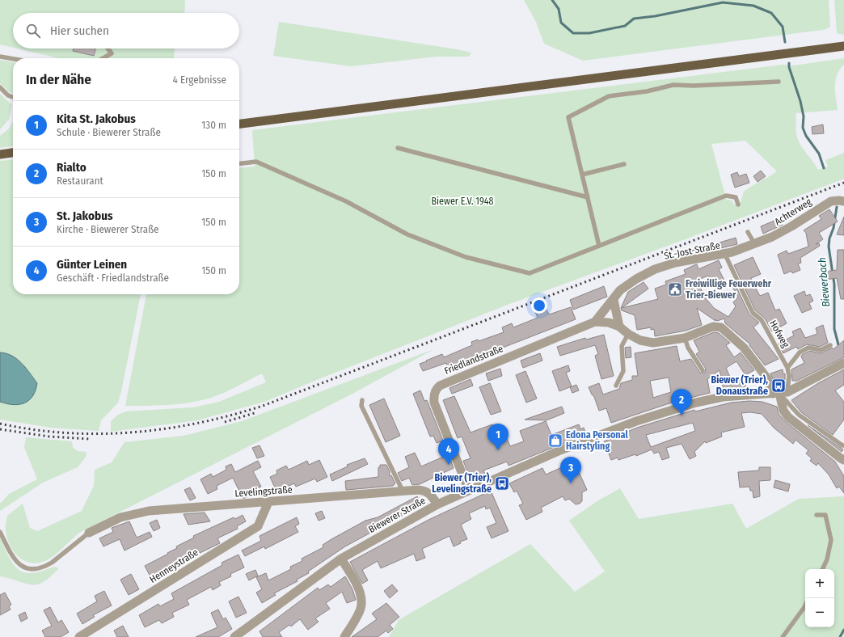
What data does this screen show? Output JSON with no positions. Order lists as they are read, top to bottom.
{
  "streets": {
    "street": [
      "Achterweg",
      "St.-Jost-Straße",
      "Friedlandstraße",
      "Levelingstraße",
      "Biewerer Straße",
      "Henneystraße"
    ],
    "lane": ["Hofweg"]
  },
  "crossings": [
    ["Achterweg", "St.-Jost-Straße"],
    ["St.-Jost-Straße", "Hofweg"],
    ["St.-Jost-Straße", "Friedlandstraße"],
    ["Hofweg", "Biewerer Straße"],
    ["Friedlandstraße", "Biewerer Straße"],
    ["Levelingstraße", "Biewerer Straße"],
    ["Levelingstraße", "Henneystraße"]
  ],
  "water": ["Biewerbach"],
  "parks": ["Biewer E.V. 1948"],
  "places": {
    "public building": ["Freiwillige Feuerwehr Trier-Biewer"],
    "bus stop": ["Biewer (Trier), Donaustraße", "Biewer (Trier), Levelingstraße"],
    "shop": ["Edona Personal Hairstyling"]
  },
  "page": {
    "search": "Hier suchen",
    "heading": ["In der Nähe", "4 Ergebnisse"],
    "list": [
      {
        "mark": "1",
        "name": "Kita St. Jakobus",
        "note": "Schule · Biewerer Straße",
        "value": "130 m"
      },
      {
        "mark": "2",
        "name": "Rialto",
        "note": "Restaurant",
        "value": "150 m"
      },
      {
        "mark": "3",
        "name": "St. Jakobus",
        "note": "Kirche · Biewerer Straße",
        "value": "150 m"
      },
      {
        "mark": "4",
        "name": "Günter Leinen",
        "note": "Geschäft · Friedlandstraße",
        "value": "150 m"
      }
    ],
    "pins": [
      "2",
      "1",
      "4",
      "3"
    ],
    "map_buttons": ["+", "−"]
  }
}
